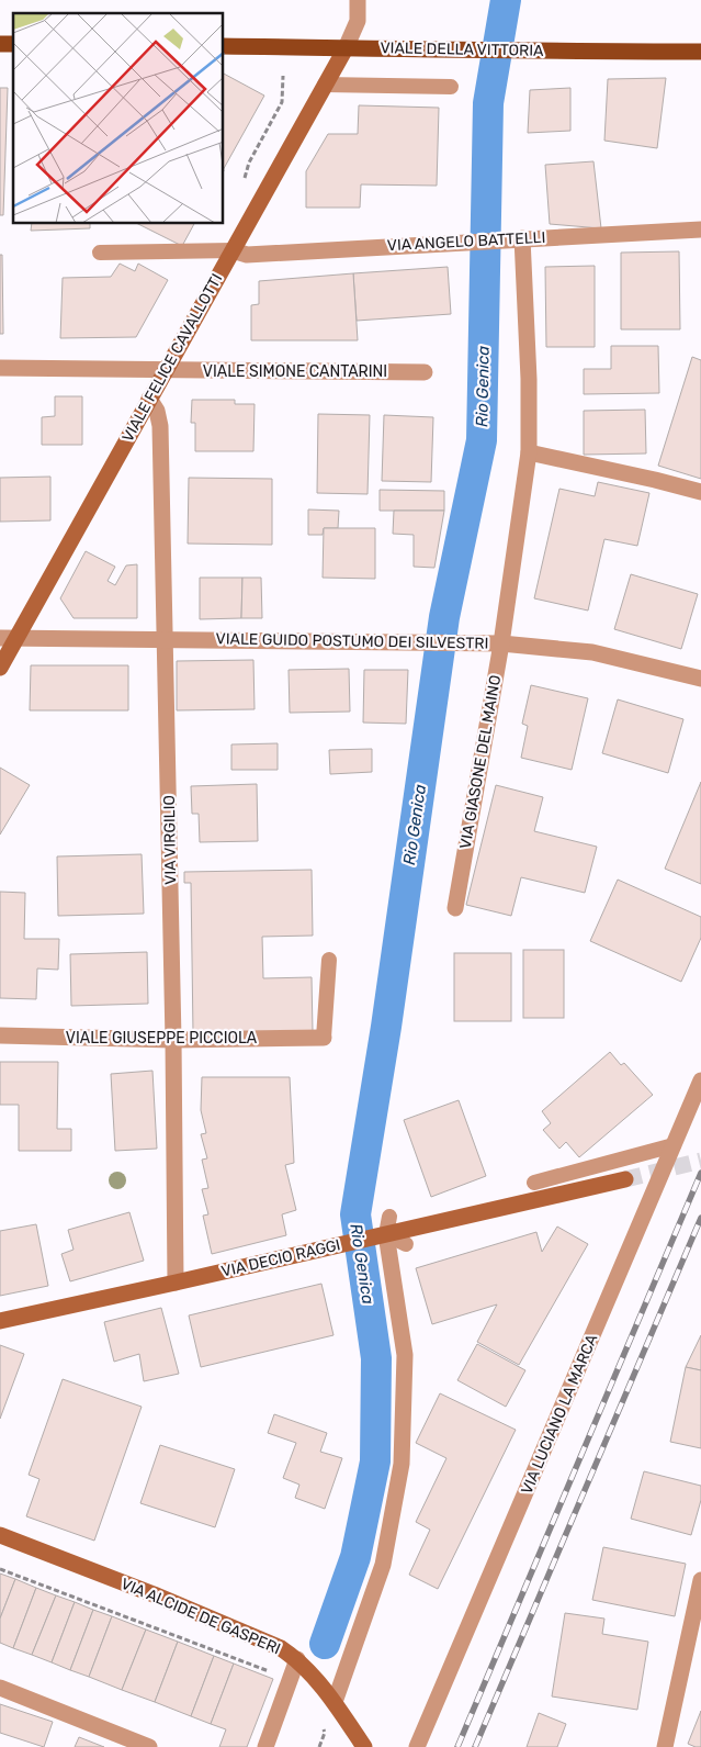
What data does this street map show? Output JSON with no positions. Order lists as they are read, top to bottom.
{
  "streets": {
    "main road": ["VIALE DELLA VITTORIA"],
    "street": [
      "VIA ANGELO BATTELLI",
      "VIALE FELICE CAVALLOTTI",
      "VIALE SIMONE CANTARINI",
      "VIALE GUIDO POSTUMO DEI SILVESTRI",
      "VIA GIASONE DEL MAINO",
      "VIA VIRGILIO",
      "VIALE GIUSEPPE PICCIOLA",
      "VIA DECIO RAGGI",
      "VIA LUCIANO LA MARCA",
      "VIA ALCIDE DE GASPERI"
    ]
  },
  "crossings": [
    ["VIALE DELLA VITTORIA", "VIALE FELICE CAVALLOTTI"],
    ["VIA ANGELO BATTELLI", "VIALE FELICE CAVALLOTTI"],
    ["VIA ANGELO BATTELLI", "VIA GIASONE DEL MAINO"],
    ["VIALE FELICE CAVALLOTTI", "VIALE SIMONE CANTARINI"],
    ["VIALE FELICE CAVALLOTTI", "VIALE GUIDO POSTUMO DEI SILVESTRI"],
    ["VIALE FELICE CAVALLOTTI", "VIA VIRGILIO"],
    ["VIALE GUIDO POSTUMO DEI SILVESTRI", "VIA GIASONE DEL MAINO"],
    ["VIALE GUIDO POSTUMO DEI SILVESTRI", "VIA VIRGILIO"],
    ["VIA VIRGILIO", "VIALE GIUSEPPE PICCIOLA"],
    ["VIA VIRGILIO", "VIA DECIO RAGGI"]
  ],
  "water": ["Rio Genica"]
}
